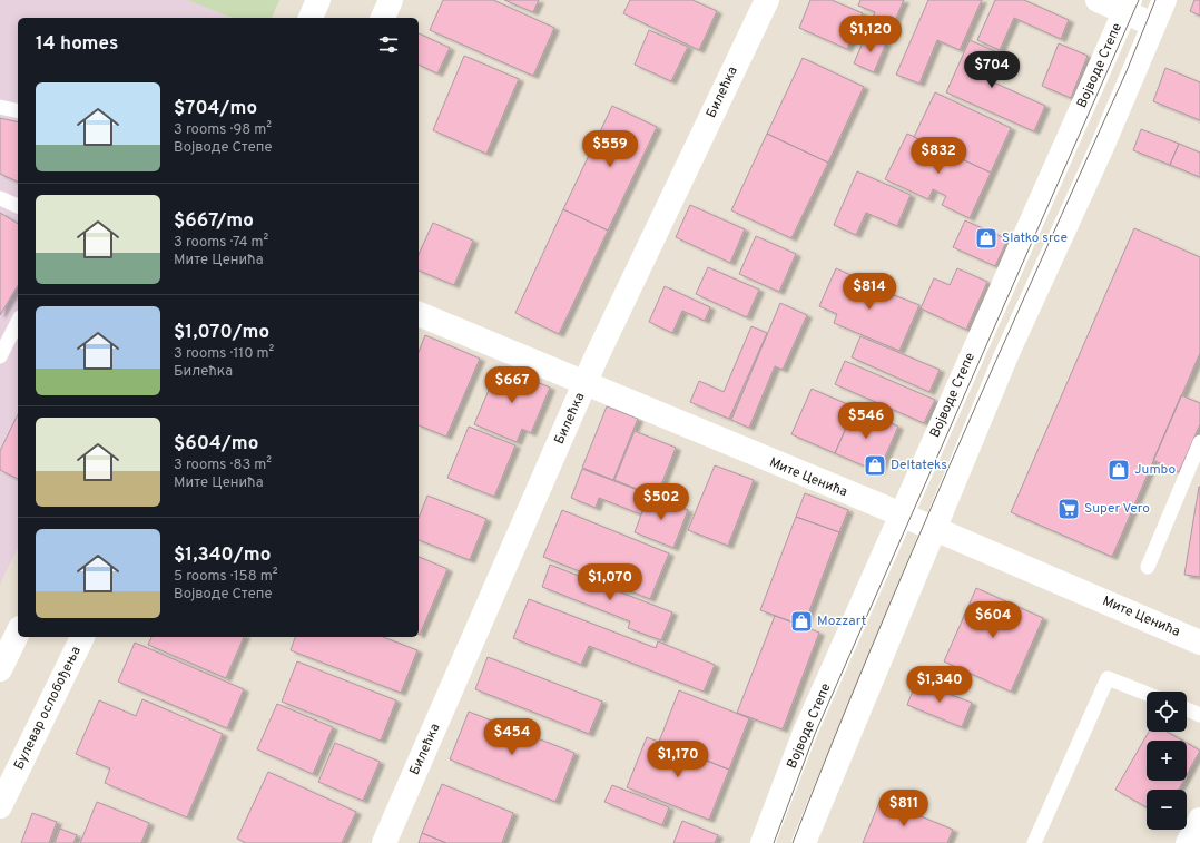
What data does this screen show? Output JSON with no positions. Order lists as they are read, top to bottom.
{
  "streets": {
    "main road": [
      "Војводе Степе",
      "Билећка",
      "Мите Ценића",
      "Булевар ослобођења"
    ]
  },
  "crossings": [
    ["Војводе Степе", "Мите Ценића"],
    ["Билећка", "Мите Ценића"]
  ],
  "places": {
    "shop": [
      "Slatko srce",
      "Deltateks",
      "Jumbo",
      "Mozzart"
    ],
    "supermarket": ["Super Vero"]
  },
  "page": {
    "price": [
      "$1,120",
      "$704",
      "$559",
      "$832",
      "$814",
      "$667",
      "$546",
      "$502",
      "$1,070",
      "$604",
      "$1,340",
      "$454",
      "$1,170",
      "$811"
    ],
    "heading": "14 homes",
    "list": [
      {
        "name": "$704/mo",
        "note": "3 rooms · 98 m² · Војводе Степе"
      },
      {
        "name": "$667/mo",
        "note": "3 rooms · 74 m² · Мите Ценића"
      },
      {
        "name": "$1,070/mo",
        "note": "3 rooms · 110 m² · Билећка"
      },
      {
        "name": "$604/mo",
        "note": "3 rooms · 83 m² · Мите Ценића"
      },
      {
        "name": "$1,340/mo",
        "note": "5 rooms · 158 m² · Војводе Степе"
      }
    ],
    "map_buttons": ["+", "−"]
  }
}
